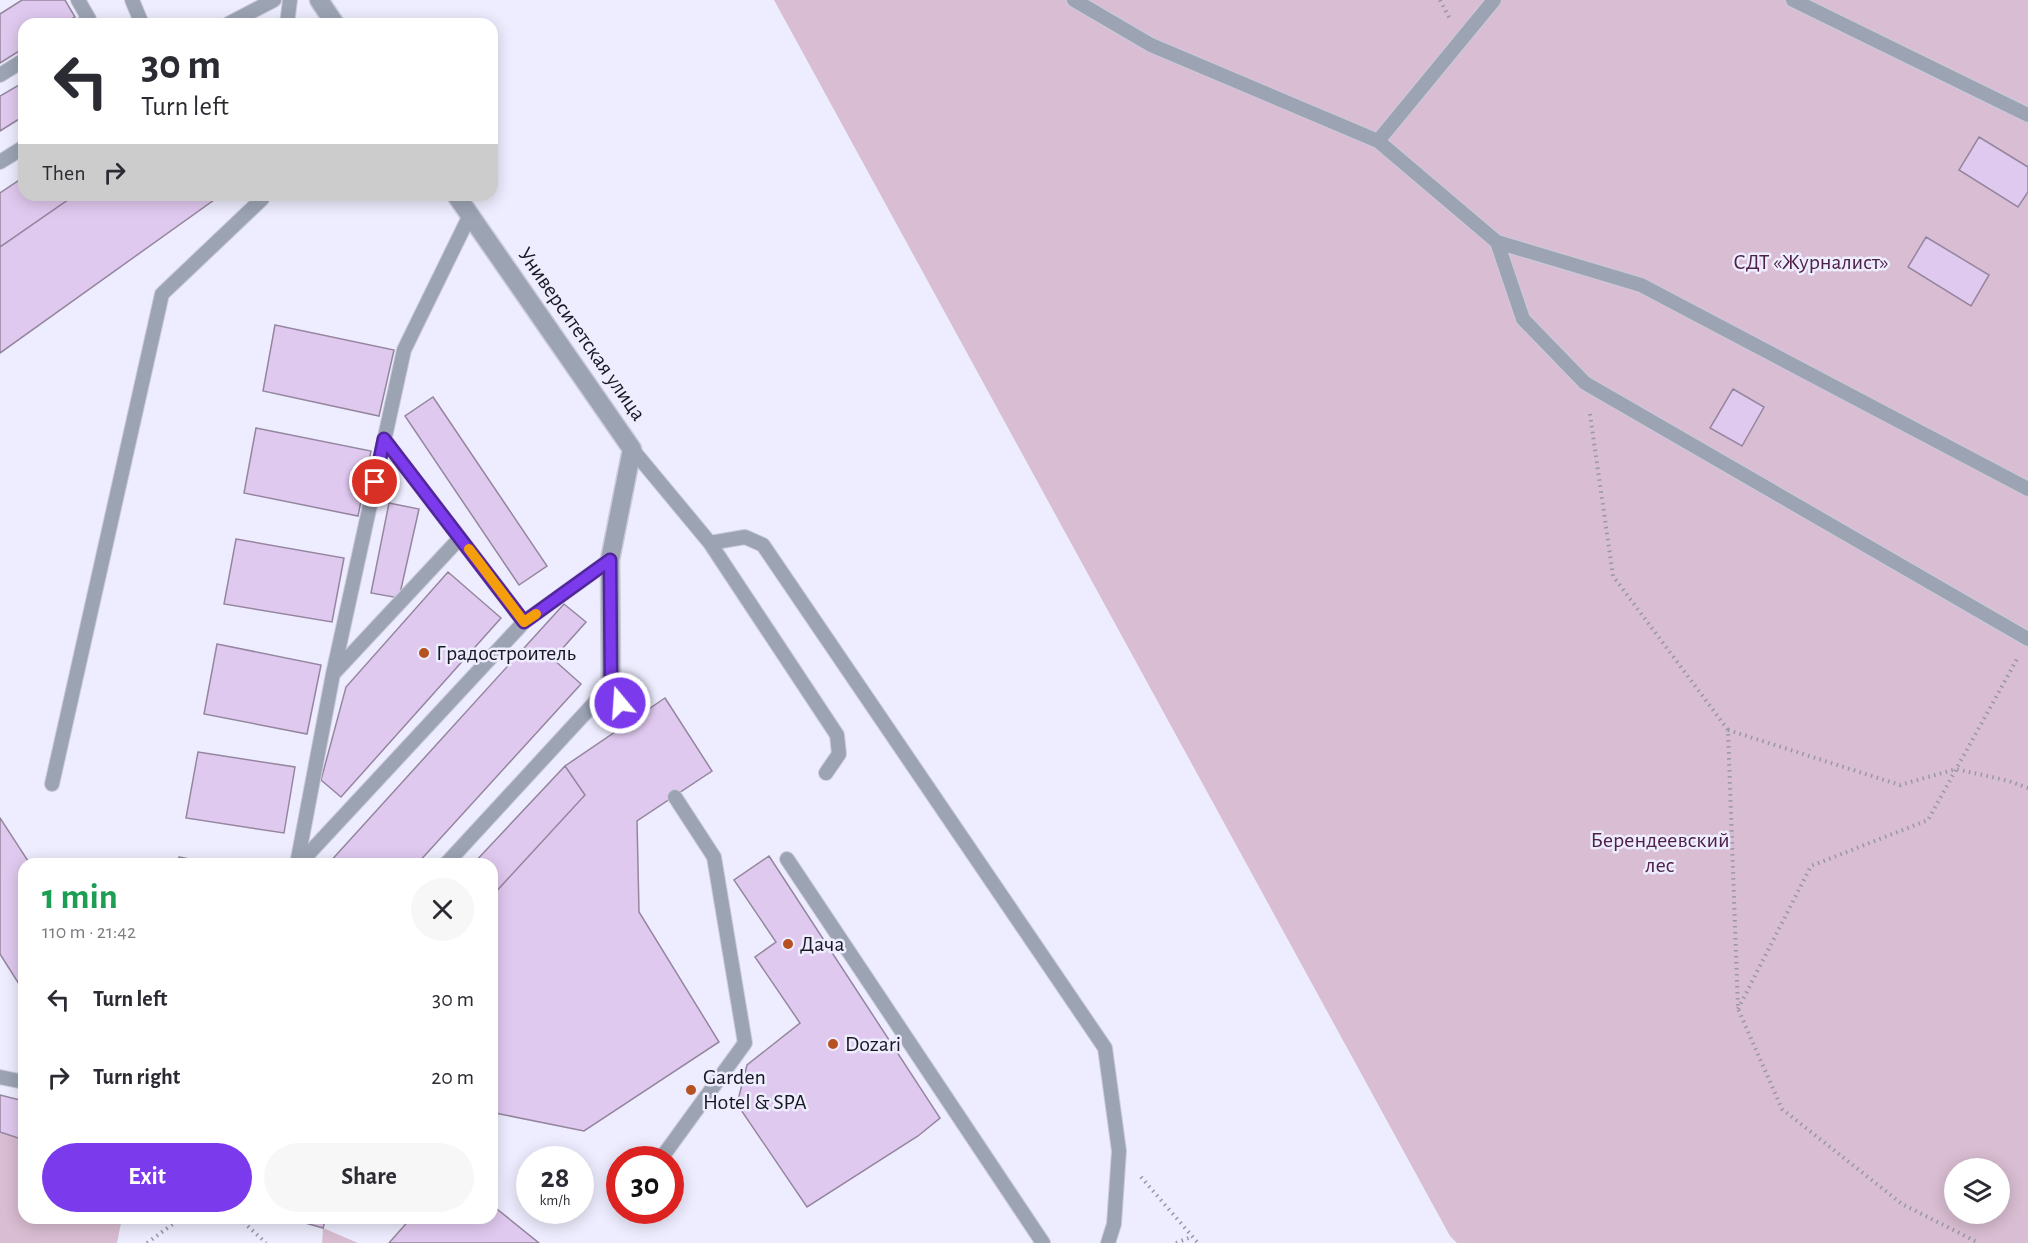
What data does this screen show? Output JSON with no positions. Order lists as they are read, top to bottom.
{
  "streets": {
    "street": ["Университетская улица"]
  },
  "parks": ["СДТ «Журналист»", "Берендеевский лес"],
  "places": [
    "Градостроитель",
    "Дача",
    "Dozari",
    "Garden Hotel & SPA"
  ],
  "page": {
    "turn": ["30 m", "Turn left"],
    "then": "Then",
    "heading": ["1 min", "110 m · 21:42"],
    "list": [
      {
        "name": "Turn left",
        "value": "30 m"
      },
      {
        "name": "Turn right",
        "value": "20 m"
      }
    ],
    "buttons": ["Exit", "Share"],
    "speed": "28 km/h",
    "limit": "30"
  }
}
